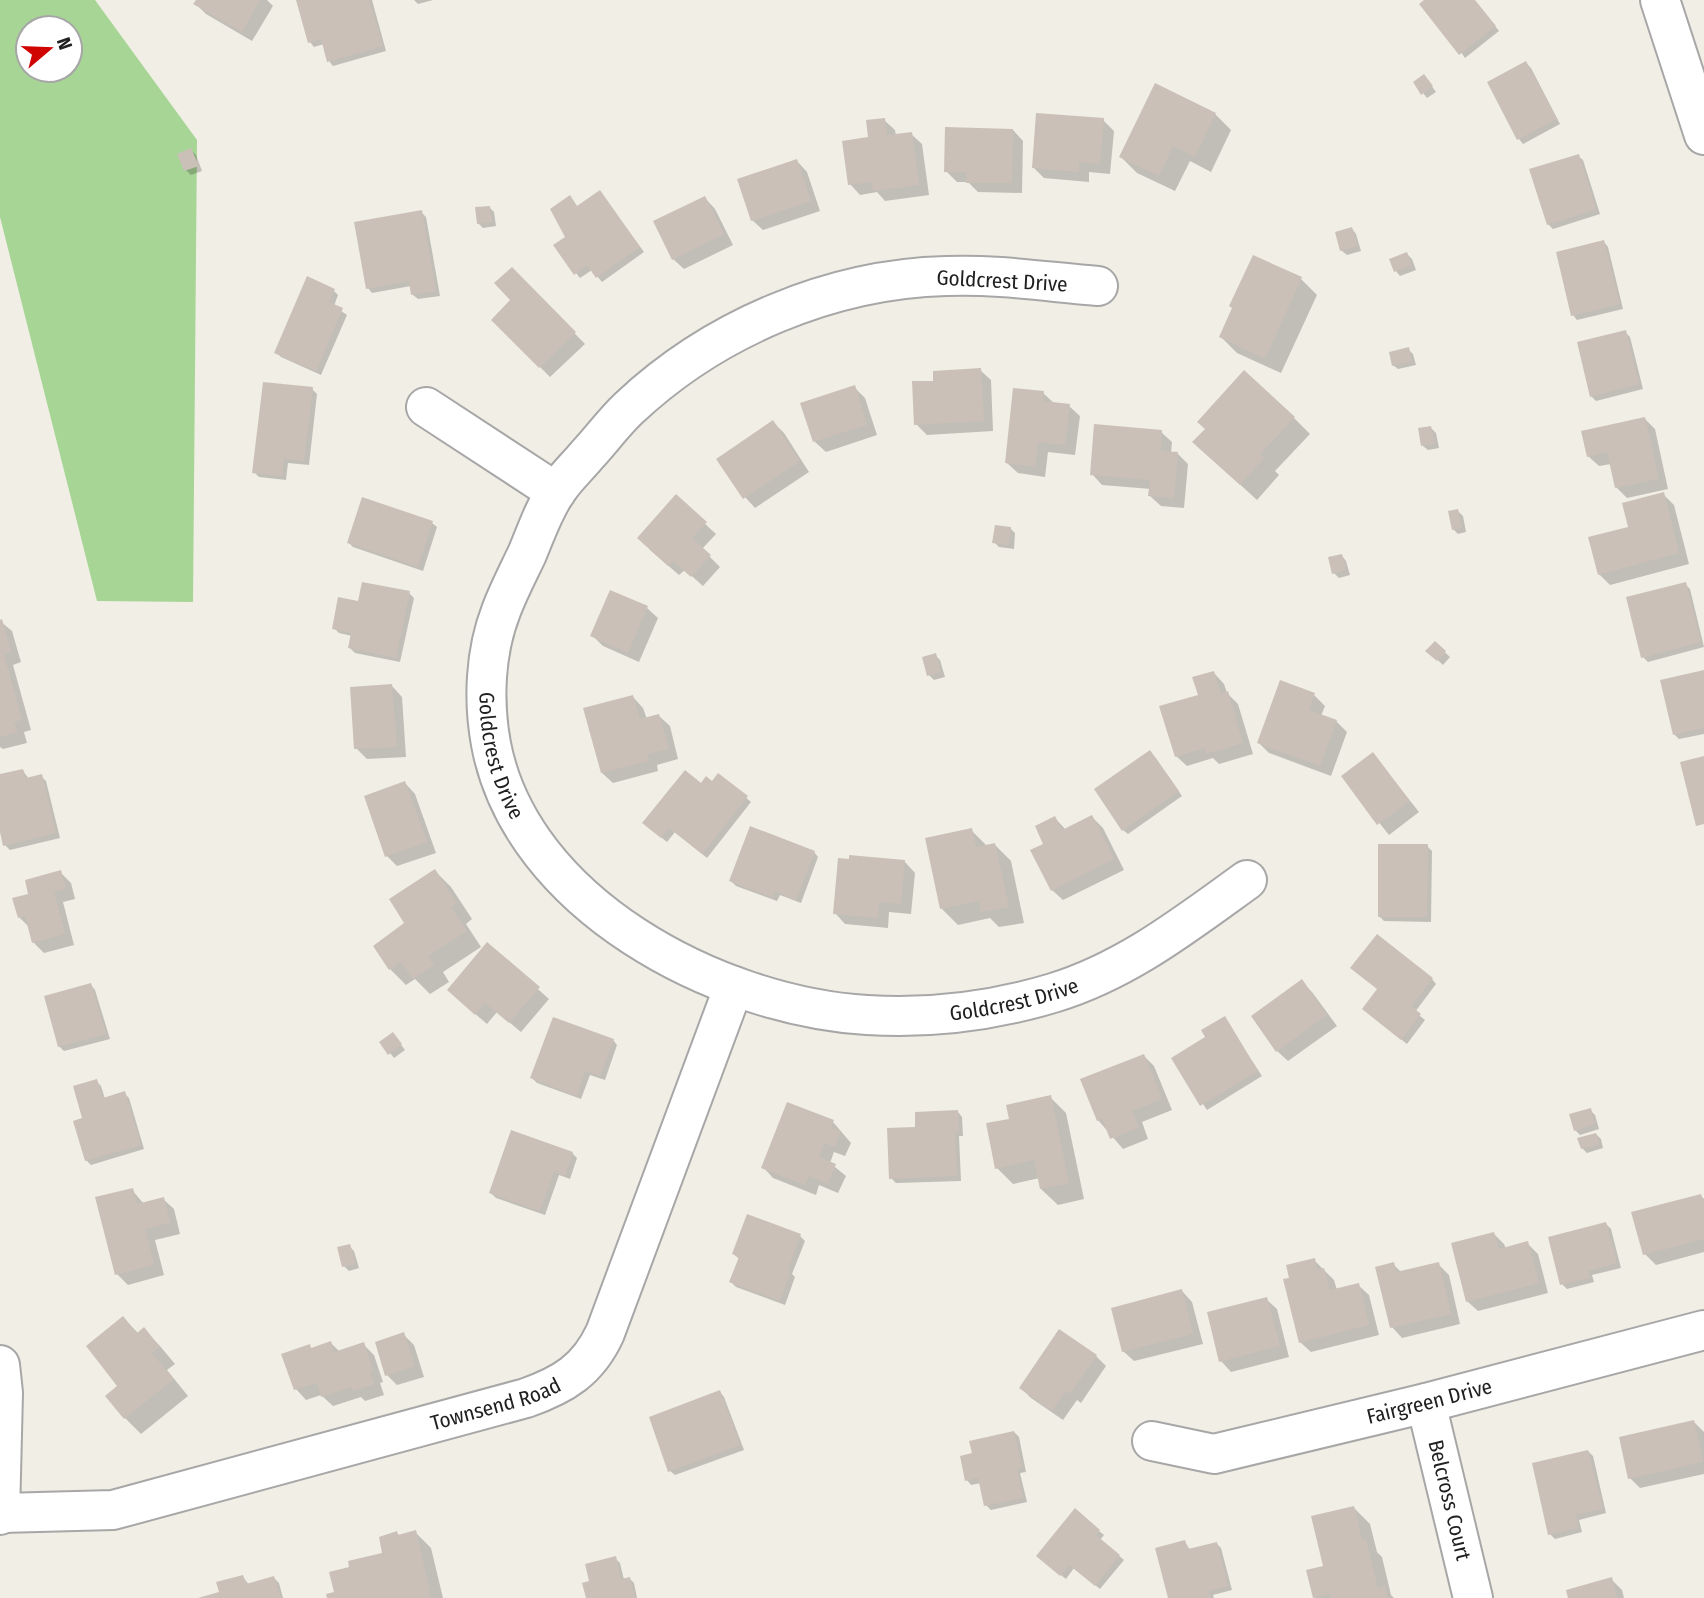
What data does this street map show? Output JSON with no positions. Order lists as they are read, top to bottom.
{
  "streets": {
    "street": [
      "Goldcrest Drive",
      "Fairgreen Drive",
      "Townsend Road",
      "Belcross Court"
    ]
  },
  "crossings": [
    ["Goldcrest Drive", "Townsend Road"],
    ["Fairgreen Drive", "Belcross Court"]
  ],
  "north": "right"
}
